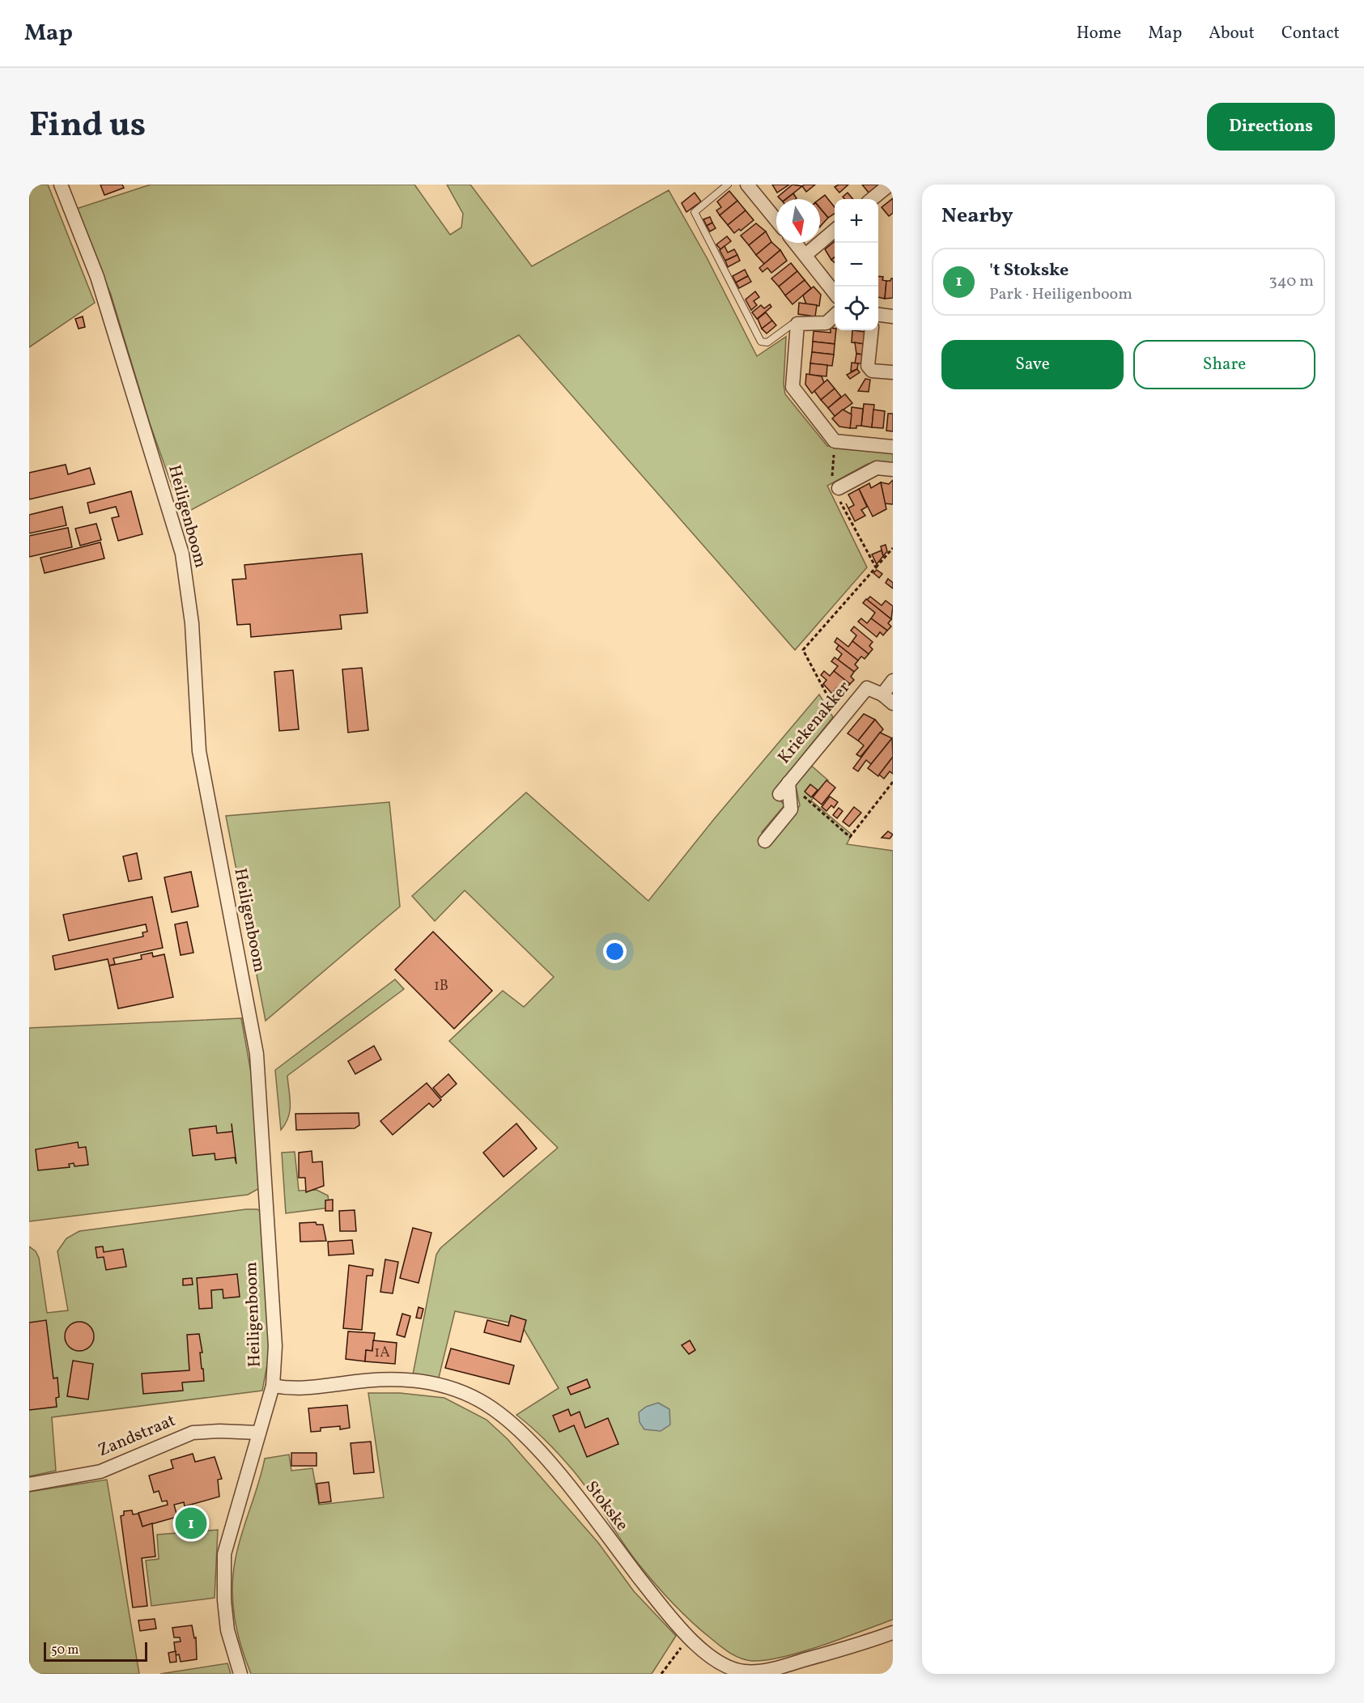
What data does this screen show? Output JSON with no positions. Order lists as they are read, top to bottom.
{
  "streets": {
    "street": [
      "Heiligenboom",
      "Kriekenakker",
      "Zandstraat",
      "Stokske"
    ]
  },
  "crossings": [
    ["Heiligenboom", "Zandstraat"],
    ["Heiligenboom", "Stokske"]
  ],
  "house_numbers": ["1B", "1A"],
  "scale_bar": "50 m",
  "north": "bottom",
  "page": {
    "header": "Map",
    "nav": [
      "Home",
      "Map",
      "About",
      "Contact"
    ],
    "title": "Find us",
    "buttons": [
      "Directions",
      ["Save", "Share"]
    ],
    "heading": "Nearby",
    "map_buttons": ["+", "−"],
    "list": [
      {
        "mark": "1",
        "name": "'t Stokske",
        "note": "Park · Heiligenboom",
        "value": "340 m"
      }
    ],
    "pins": "1",
    "scale": "50 m"
  }
}
